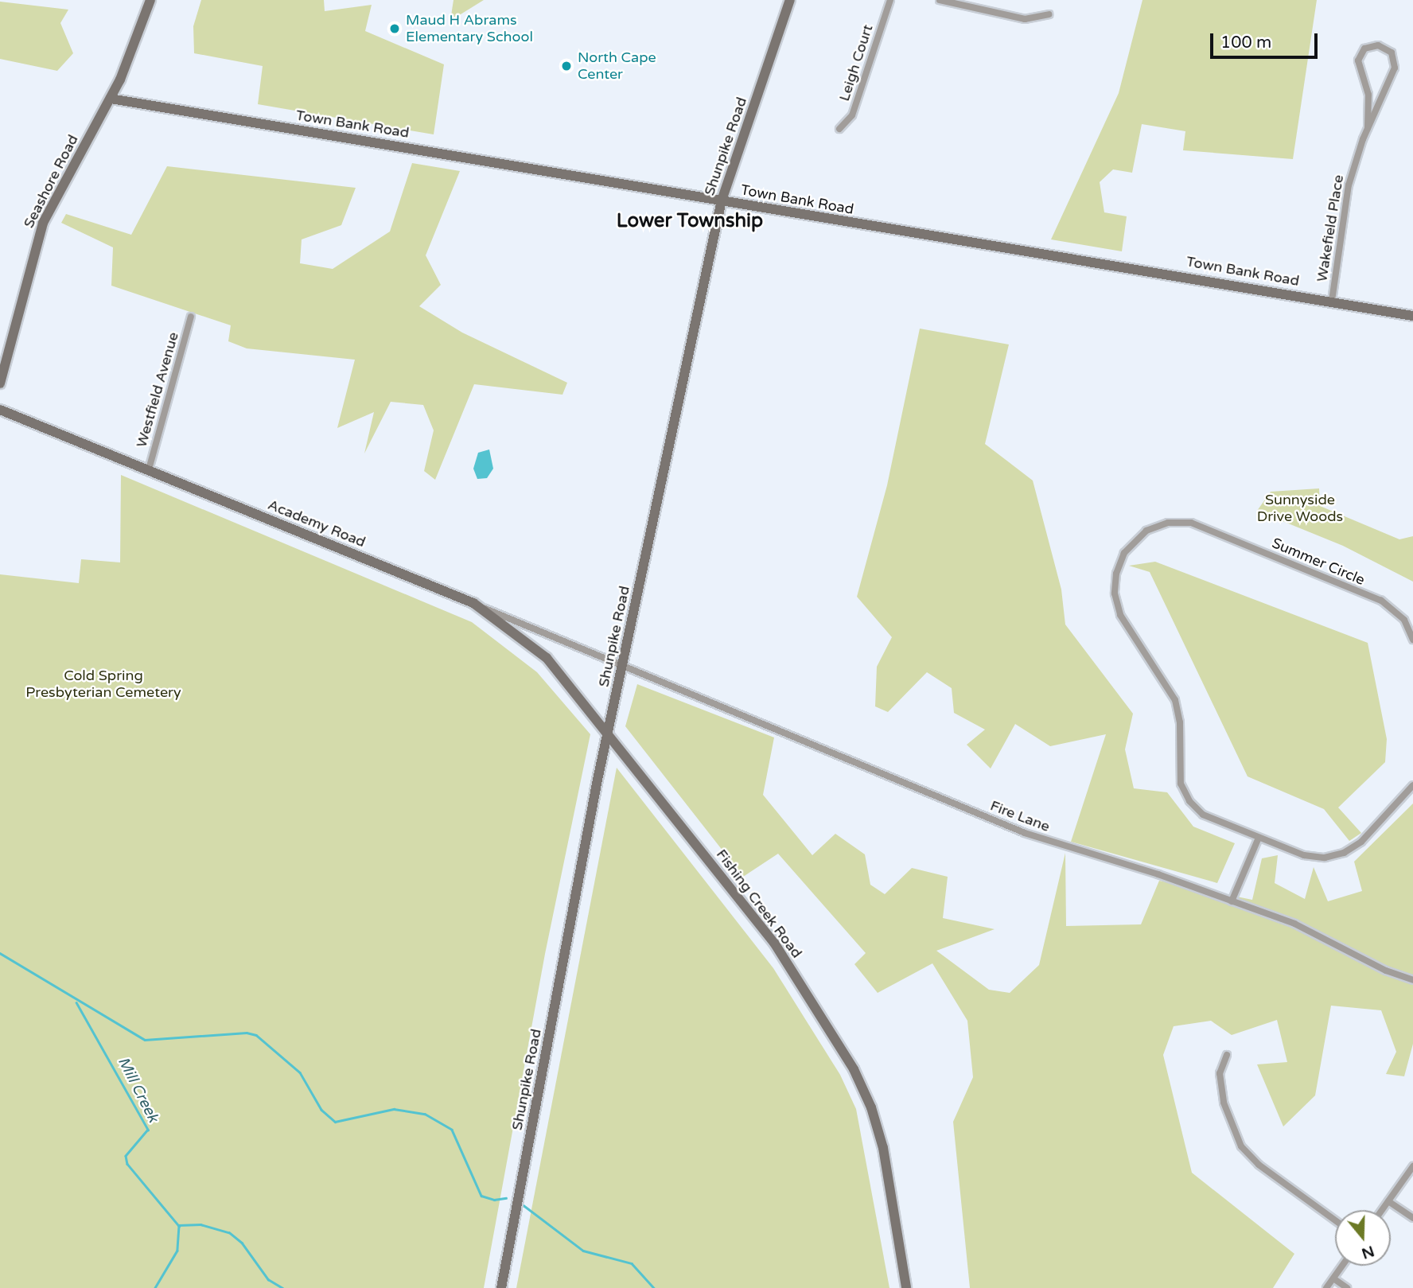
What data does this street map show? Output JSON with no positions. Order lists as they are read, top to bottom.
{
  "streets": {
    "street": [
      "Leigh Court",
      "Town Bank Road",
      "Shunpike Road",
      "Seashore Road",
      "Wakefield Place",
      "Westfield Avenue",
      "Academy Road",
      "Summer Circle",
      "Fire Lane",
      "Fishing Creek Road"
    ]
  },
  "crossings": [
    ["Town Bank Road", "Shunpike Road"],
    ["Town Bank Road", "Seashore Road"],
    ["Town Bank Road", "Wakefield Place"],
    ["Shunpike Road", "Academy Road"],
    ["Shunpike Road", "Fire Lane"],
    ["Shunpike Road", "Fishing Creek Road"],
    ["Westfield Avenue", "Academy Road"],
    ["Academy Road", "Fire Lane"],
    ["Academy Road", "Fishing Creek Road"]
  ],
  "districts": ["Lower Township"],
  "water": ["Mill Creek"],
  "parks": ["Sunnyside Drive Woods", "Cold Spring Presbyterian Cemetery"],
  "places": ["Maud H Abrams Elementary School", "North Cape Center"],
  "scale_bar": "100 m",
  "north": "bottom"
}
